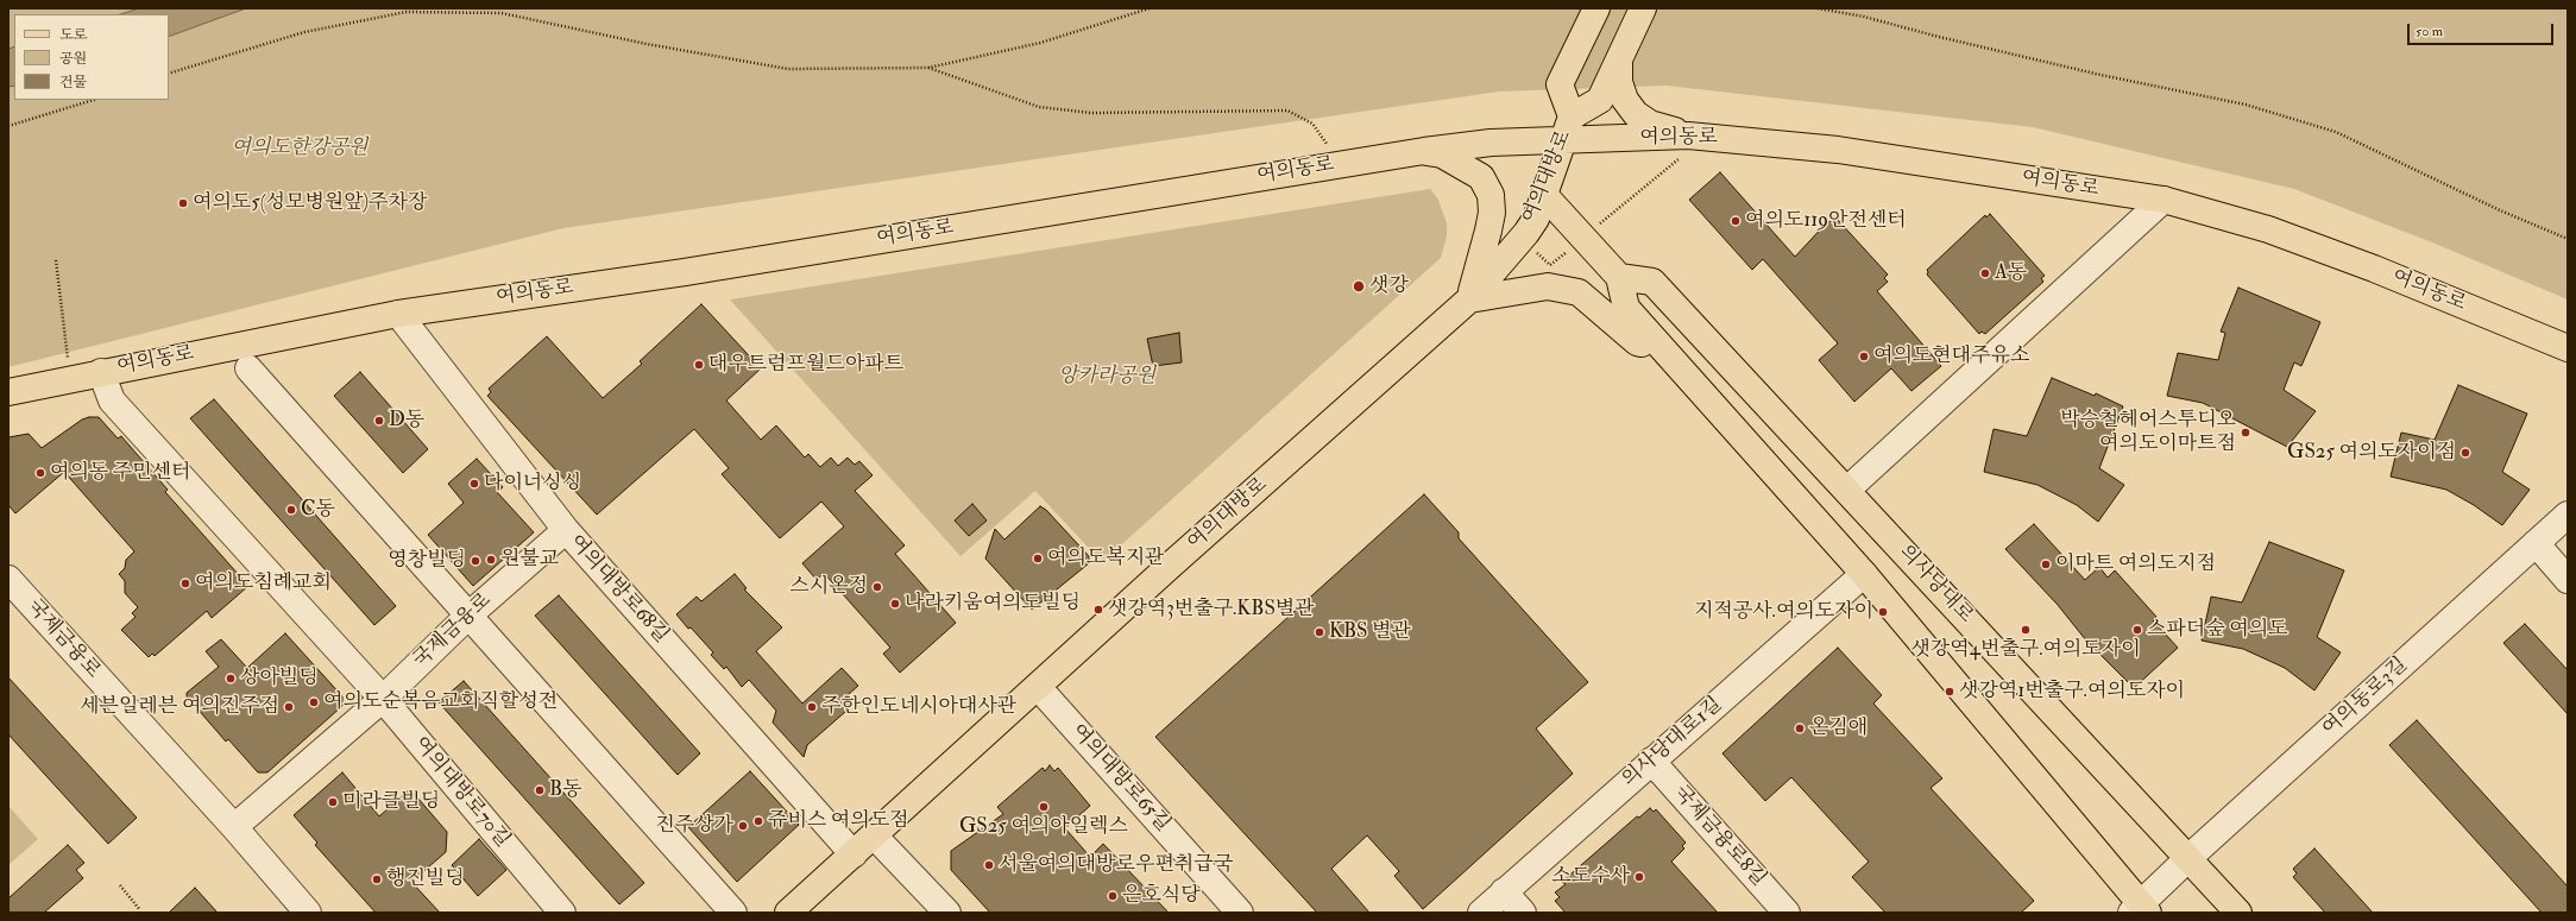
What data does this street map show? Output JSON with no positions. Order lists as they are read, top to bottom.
{
  "streets": {
    "main road": ["여의동로", "여의대방로", "의사당대로"],
    "street": [
      "여의대방로68길",
      "국제금융로",
      "여의동로3길",
      "의사당대로1길",
      "여의대방로65길",
      "여의대방로70길",
      "국제금융로8길"
    ]
  },
  "crossings": [
    ["여의동로", "여의대방로"],
    ["여의동로", "여의대방로68길"],
    ["여의동로", "여의대방로70길"],
    ["여의대방로", "여의대방로68길"],
    ["여의대방로", "여의대방로65길"],
    ["의사당대로", "여의동로3길"],
    ["여의대방로68길", "국제금융로"],
    ["국제금융로", "여의대방로70길"],
    ["의사당대로1길", "국제금융로8길"]
  ],
  "parks": ["여의도한강공원", "앙카라공원"],
  "places": [
    "여의도5(성모병원앞)주차장",
    "여의도119안전센터",
    "A동",
    "샛강",
    "여의도현대주유소",
    "대우트럼프월드아파트",
    "D동",
    "박승철헤어스투디오 여의도이마트점",
    "GS25 여의도자이점",
    "여의동 주민센터",
    "다이너싱싱",
    "C동",
    "여의도복지관",
    "원불교",
    "영창빌딩",
    "이마트 여의도지점",
    "여의도침례교회",
    "스시온정",
    "나라키움여의도빌딩",
    "샛강역3번출구.KBS별관",
    "지적공사.여의도자이",
    "샛강역4번출구.여의도자이",
    "스파더숲 여의도",
    "KBS 별관",
    "상아빌딩",
    "샛강역1번출구.여의도자이",
    "여의도순복음교회직할성전",
    "세븐일레븐 여의진주점",
    "주한인도네시아대사관",
    "온김애",
    "B동",
    "미라클빌딩",
    "GS25 여의아일렉스",
    "쥬비스 여의도점",
    "진주상가",
    "서울여의대방로우편취급국",
    "소도수사",
    "행진빌딩",
    "은호식당"
  ],
  "legend": ["도로", "공원", "건물"],
  "scale_bar": "50 m"
}
